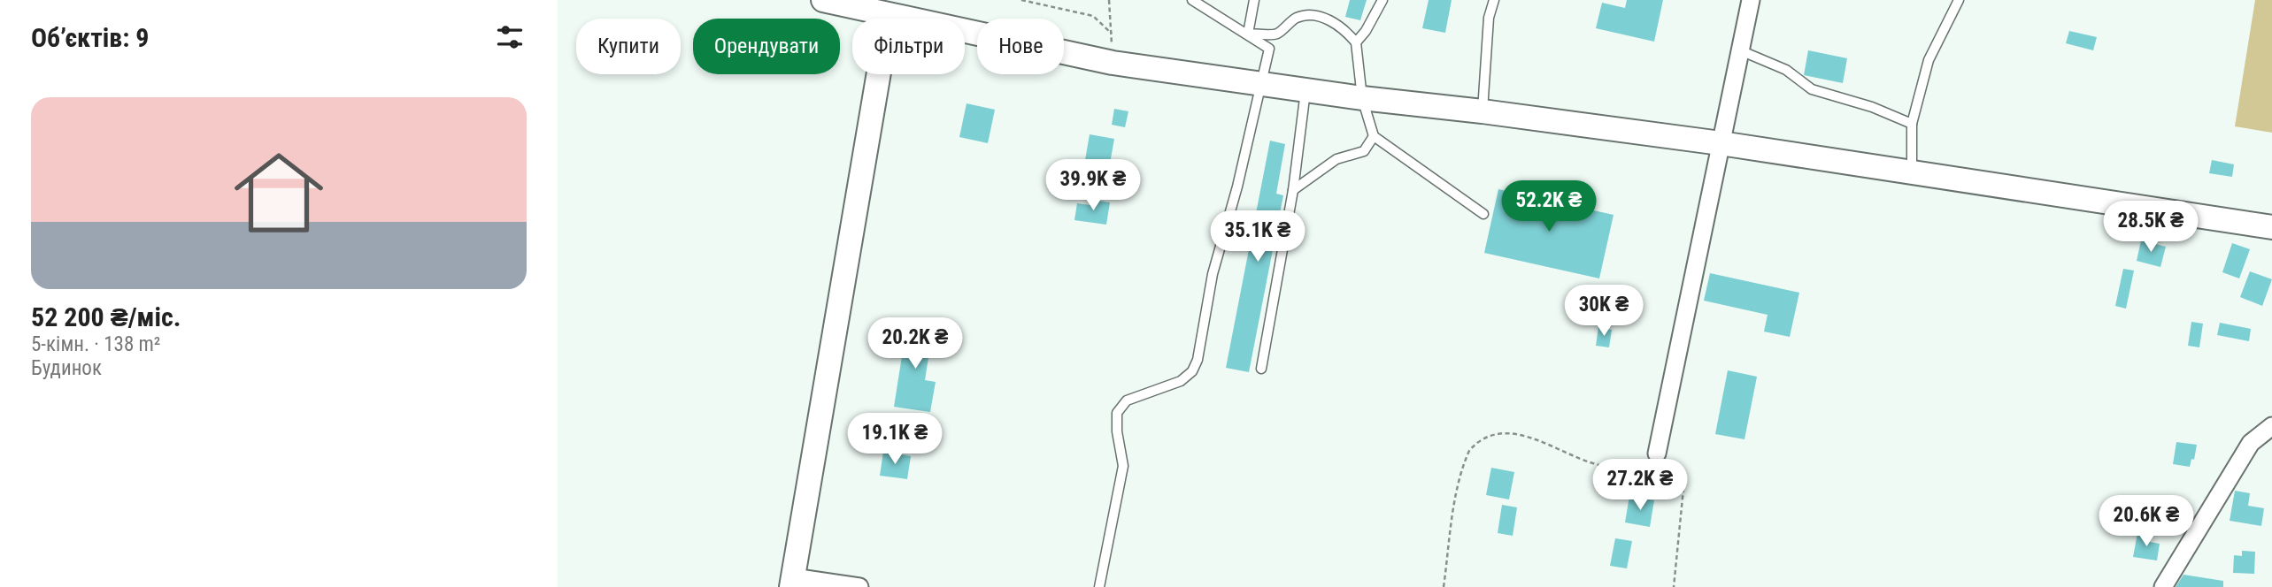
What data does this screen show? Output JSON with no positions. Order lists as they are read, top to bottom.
{
  "page": {
    "heading": "Об’єктів: 9",
    "chip": [
      "Купити",
      "Орендувати",
      "Фільтри",
      "Нове"
    ],
    "list": [
      {
        "name": "52 200 ₴/міс.",
        "note": "5-кімн. · 138 m² · Будинок"
      }
    ],
    "price": [
      "39.9K ₴",
      "52.2K ₴",
      "28.5K ₴",
      "35.1K ₴",
      "30K ₴",
      "20.2K ₴",
      "19.1K ₴",
      "27.2K ₴",
      "20.6K ₴"
    ]
  }
}
